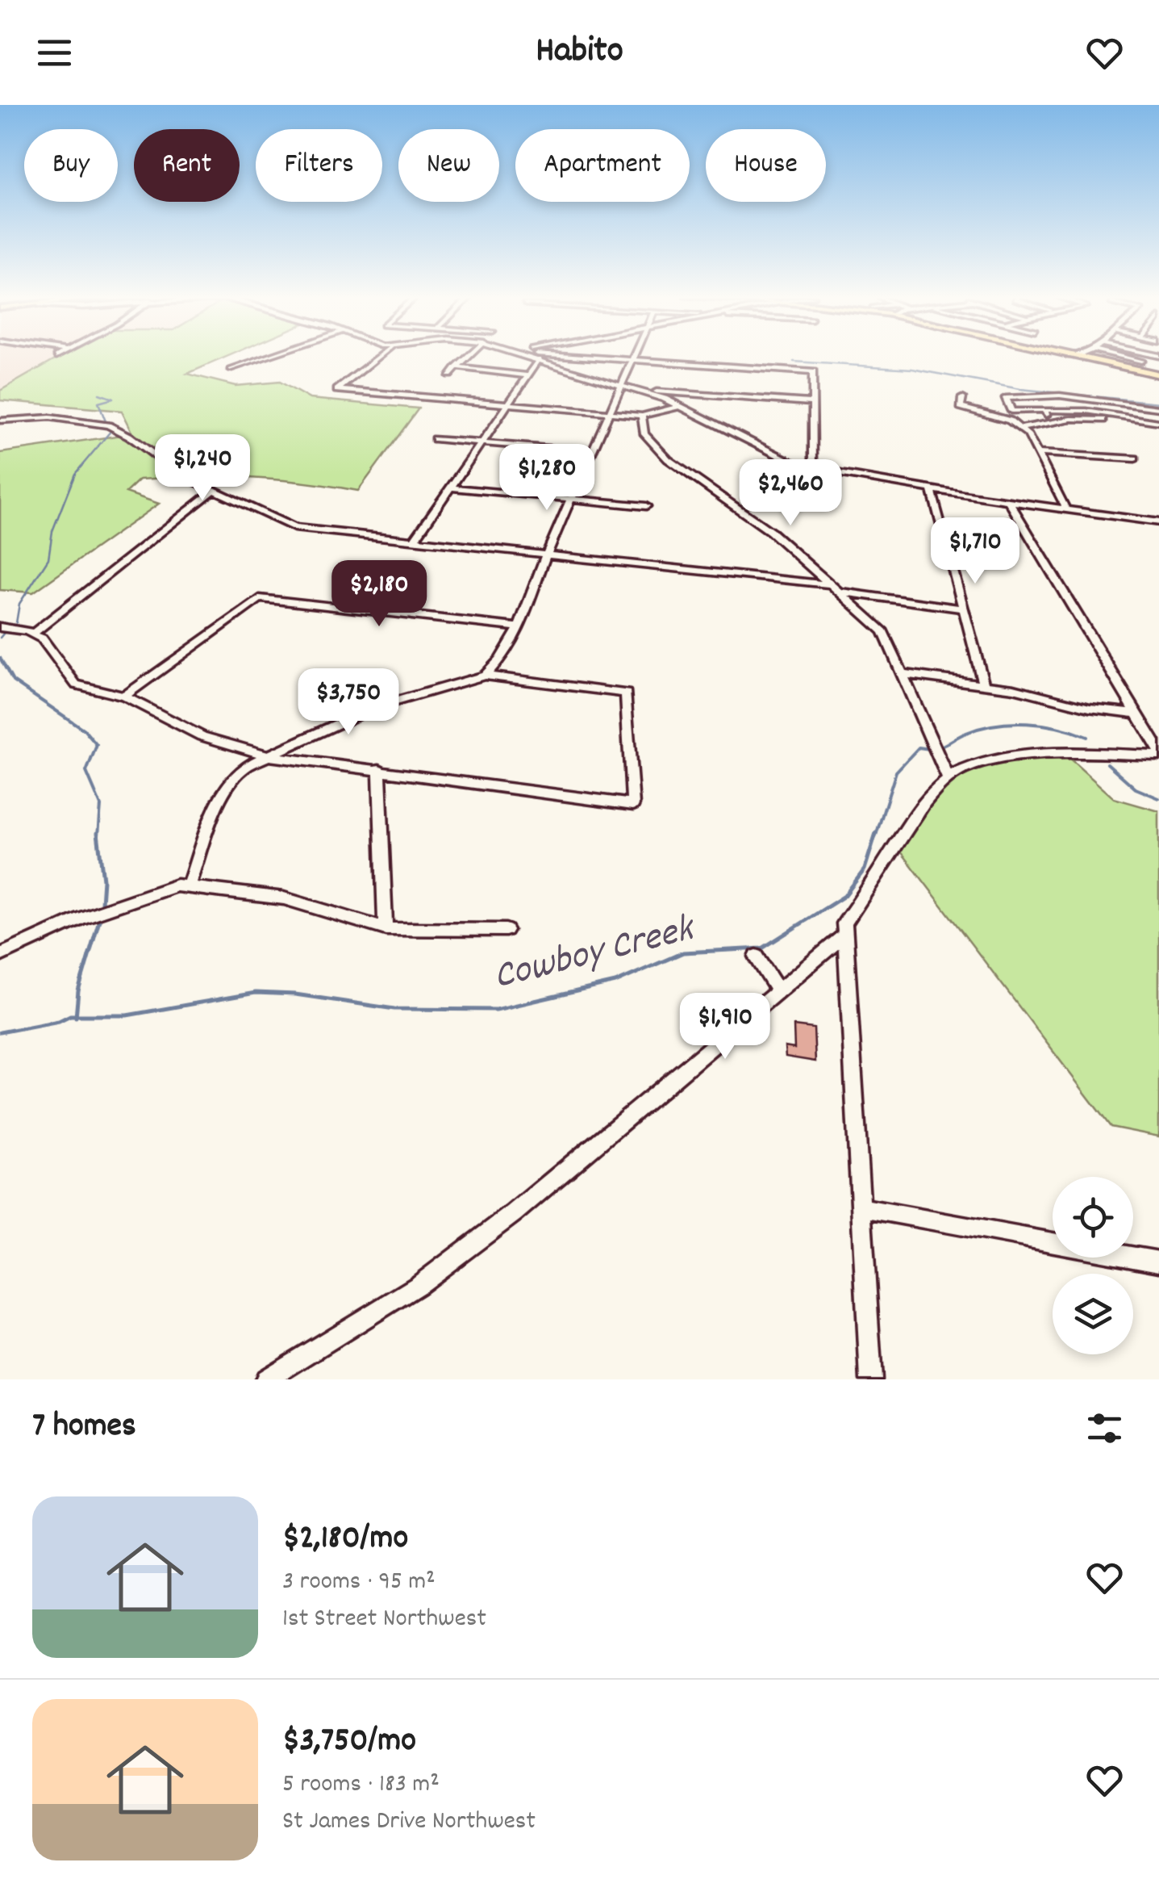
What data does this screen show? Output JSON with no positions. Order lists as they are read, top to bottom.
{
  "water": ["Cowboy Creek"],
  "page": {
    "header": "Habito",
    "chip": [
      "Buy",
      "Rent",
      "Filters",
      "New",
      "Apartment",
      "House"
    ],
    "price": [
      "$1,240",
      "$1,280",
      "$2,460",
      "$1,710",
      "$2,180",
      "$3,750",
      "$1,910"
    ],
    "heading": "7 homes",
    "list": [
      {
        "name": "$2,180/mo",
        "note": "3 rooms · 95 m² · 1st Street Northwest"
      },
      {
        "name": "$3,750/mo",
        "note": "5 rooms · 183 m² · St James Drive Northwest"
      }
    ]
  }
}
